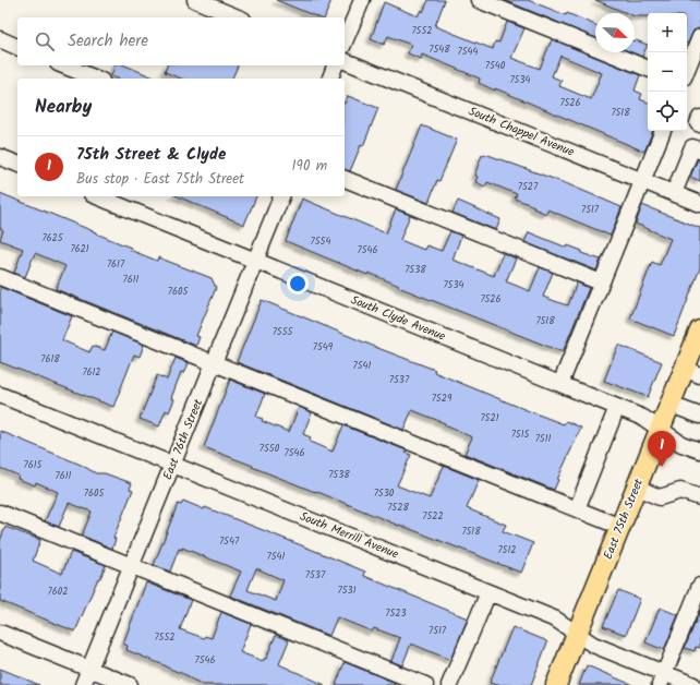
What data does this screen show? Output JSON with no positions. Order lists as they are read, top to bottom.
{
  "streets": {
    "main road": ["East 75th Street"],
    "street": [
      "South Chappel Avenue",
      "South Clyde Avenue",
      "East 76th Street",
      "South Merrill Avenue"
    ]
  },
  "crossings": [
    ["South Clyde Avenue", "East 76th Street"],
    ["South Clyde Avenue", "East 75th Street"],
    ["East 76th Street", "South Merrill Avenue"],
    ["East 75th Street", "South Merrill Avenue"]
  ],
  "house_numbers": [
    "7552",
    "7548",
    "7544",
    "7540",
    "7534",
    "7526",
    "7518",
    "7527",
    "7517",
    "7625",
    "7554",
    "7621",
    "7546",
    "7617",
    "7538",
    "7611",
    "7534",
    "7605",
    "7526",
    "7518",
    "7555",
    "7549",
    "7618",
    "7541",
    "7612",
    "7537",
    "7529",
    "7521",
    "7515",
    "7511",
    "7550",
    "7546",
    "7615",
    "7538",
    "7611",
    "7605",
    "7530",
    "7528",
    "7522",
    "7518",
    "7547",
    "7512",
    "7541",
    "7537",
    "7531",
    "7602",
    "7523",
    "7517",
    "7552",
    "7546"
  ],
  "north": "bottom right",
  "page": {
    "map_buttons": ["+", "−"],
    "search": "Search here",
    "heading": "Nearby",
    "list": [
      {
        "mark": "1",
        "name": "75th Street & Clyde",
        "note": "Bus stop · East 75th Street",
        "value": "190 m"
      }
    ],
    "pins": "1"
  }
}
